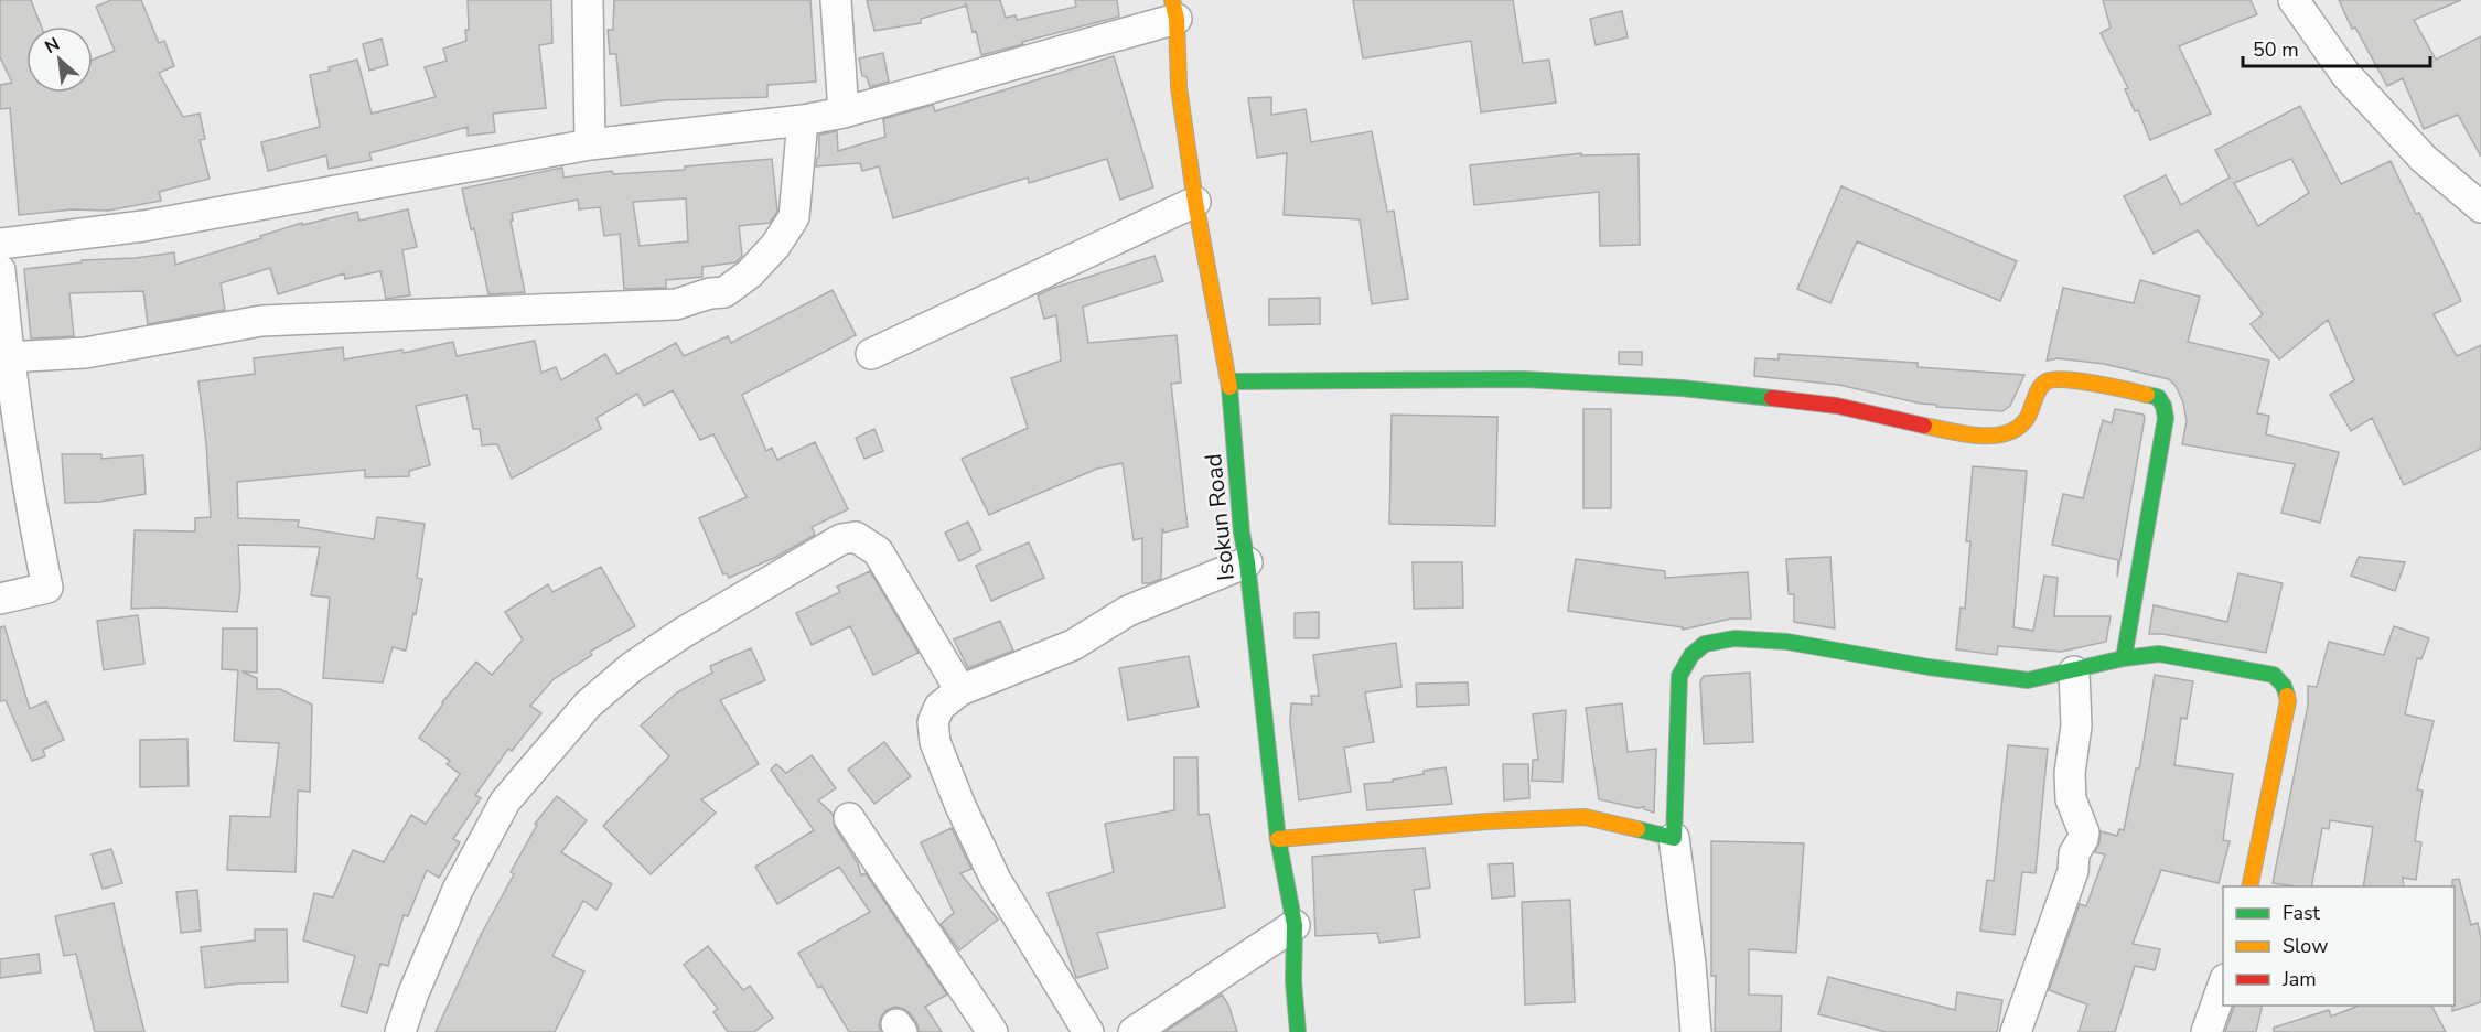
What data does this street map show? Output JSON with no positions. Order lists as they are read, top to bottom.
{
  "streets": {
    "street": ["Isokun Road"]
  },
  "legend": ["Fast", "Slow", "Jam"],
  "scale_bar": "50 m",
  "north": "top left"
}
